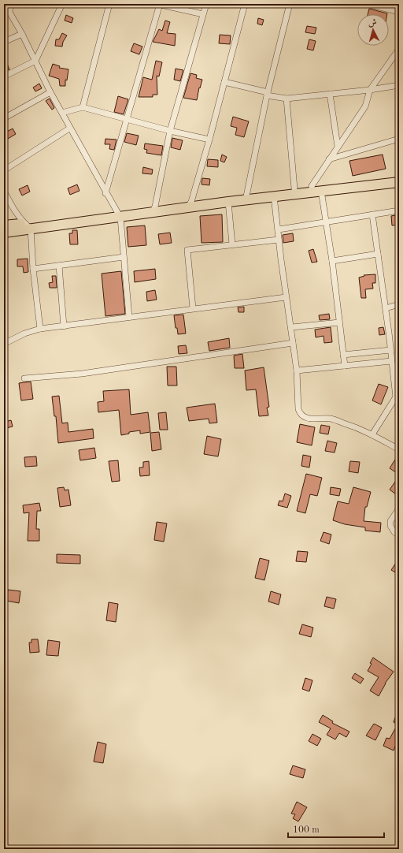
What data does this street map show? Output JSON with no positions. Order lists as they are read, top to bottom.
{
  "scale_bar": "100 m",
  "north": "top"
}
